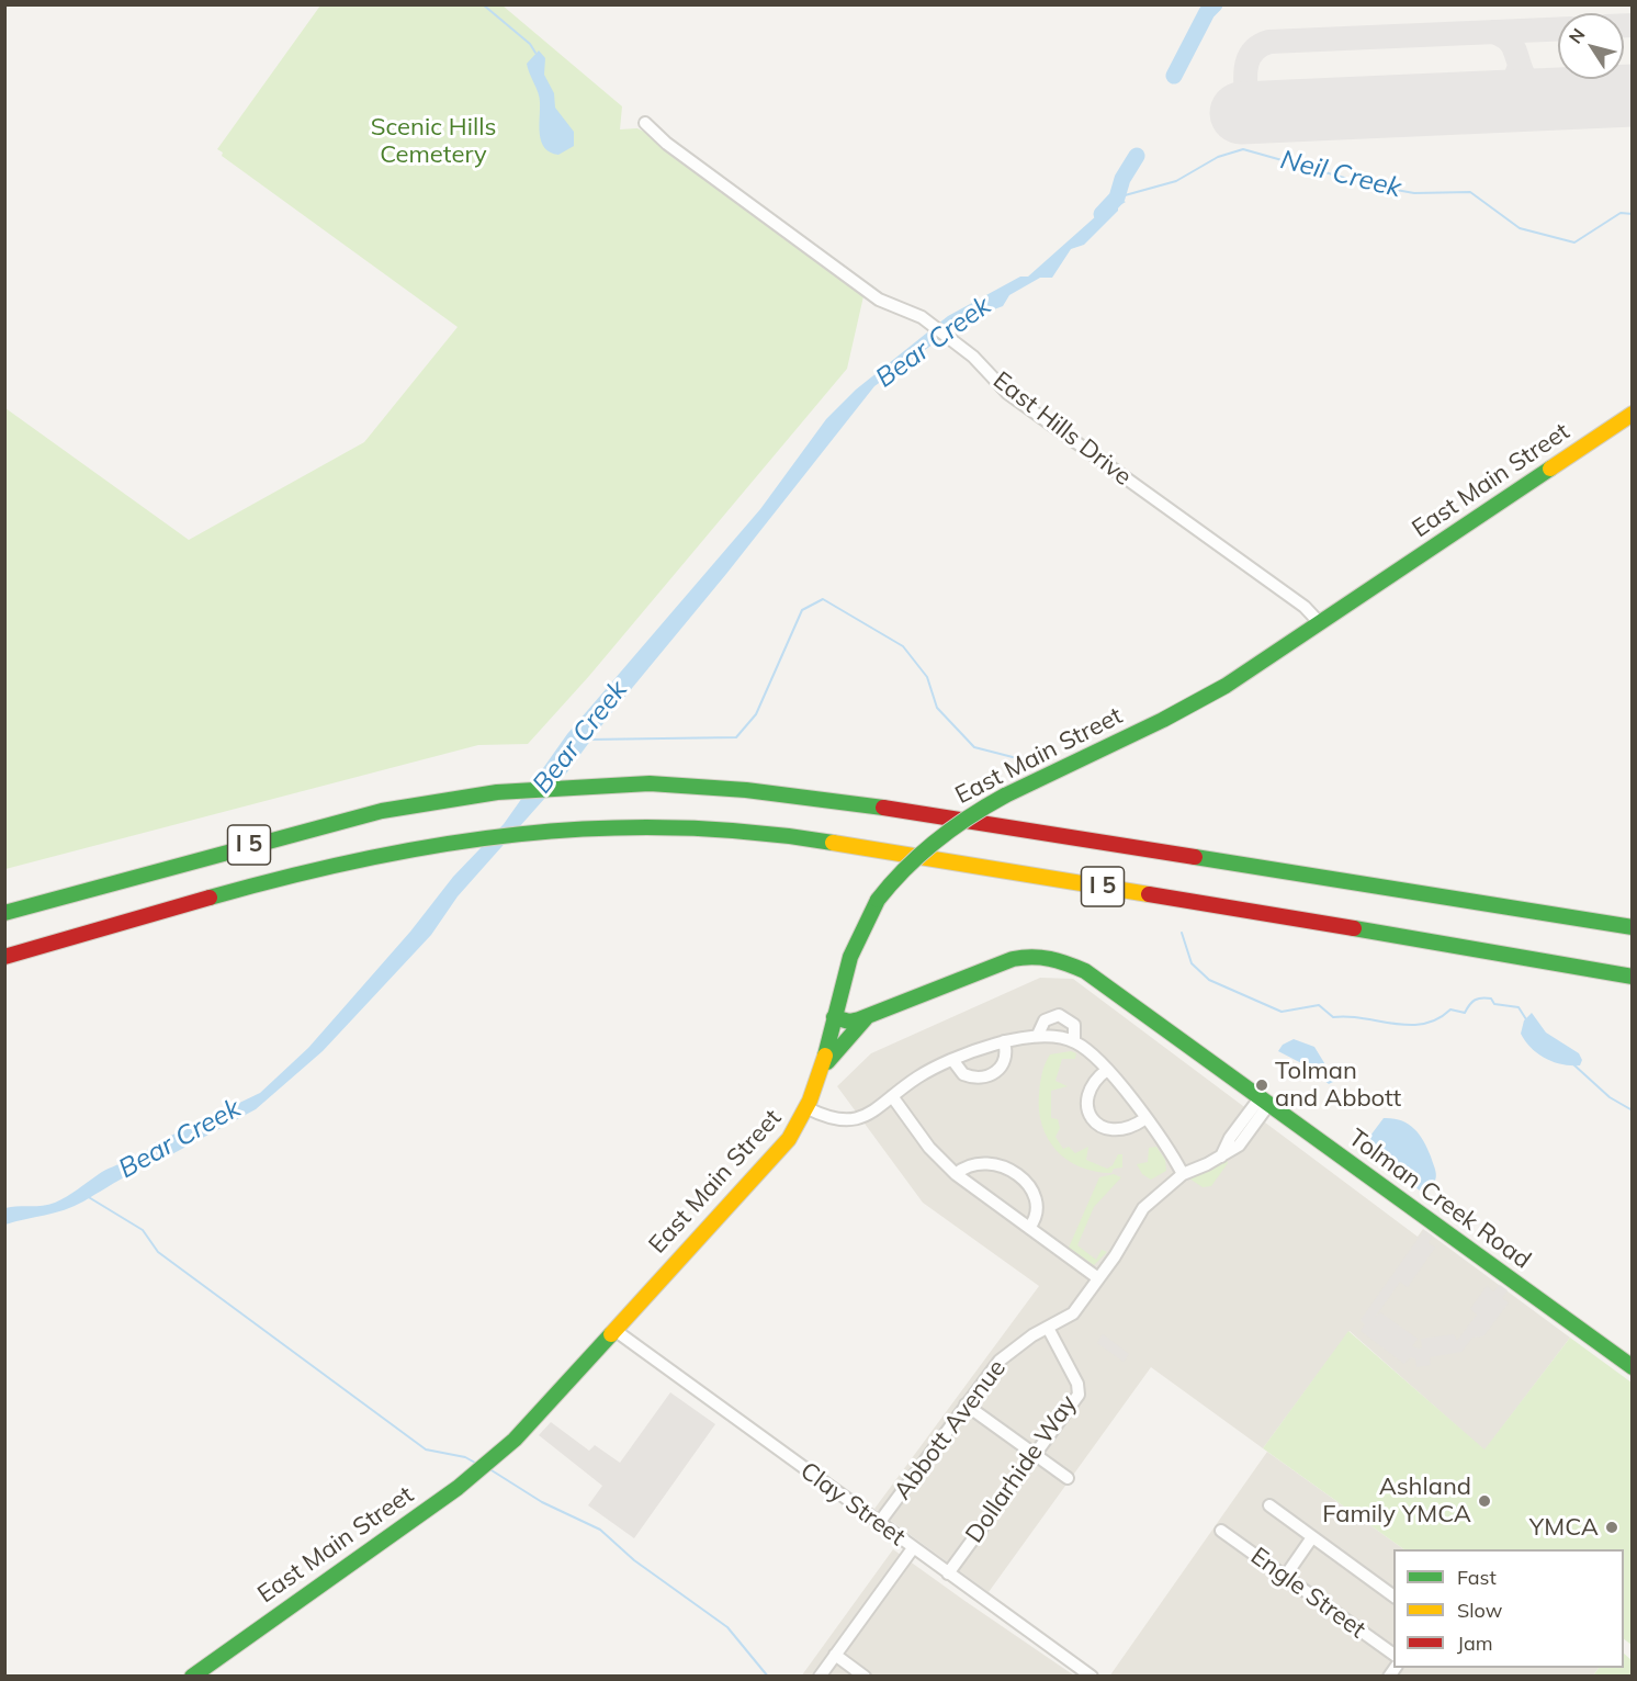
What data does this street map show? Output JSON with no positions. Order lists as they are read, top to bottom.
{
  "streets": {
    "main road": ["East Main Street", "I 5", "Tolman Creek Road"],
    "street": [
      "East Hills Drive",
      "Abbott Avenue",
      "Dollarhide Way",
      "Clay Street",
      "Engle Street"
    ]
  },
  "crossings": [
    ["East Hills Drive", "East Main Street"],
    ["East Main Street", "Tolman Creek Road"],
    ["East Main Street", "Clay Street"],
    ["Tolman Creek Road", "Abbott Avenue"],
    ["Abbott Avenue", "Dollarhide Way"],
    ["Abbott Avenue", "Clay Street"],
    ["Dollarhide Way", "Clay Street"]
  ],
  "water": ["Neil Creek", "Bear Creek"],
  "parks": ["Scenic Hills Cemetery"],
  "places": ["Tolman and Abbott", "Ashland Family YMCA", "YMCA"],
  "legend": ["Fast", "Slow", "Jam"],
  "north": "top left"
}
